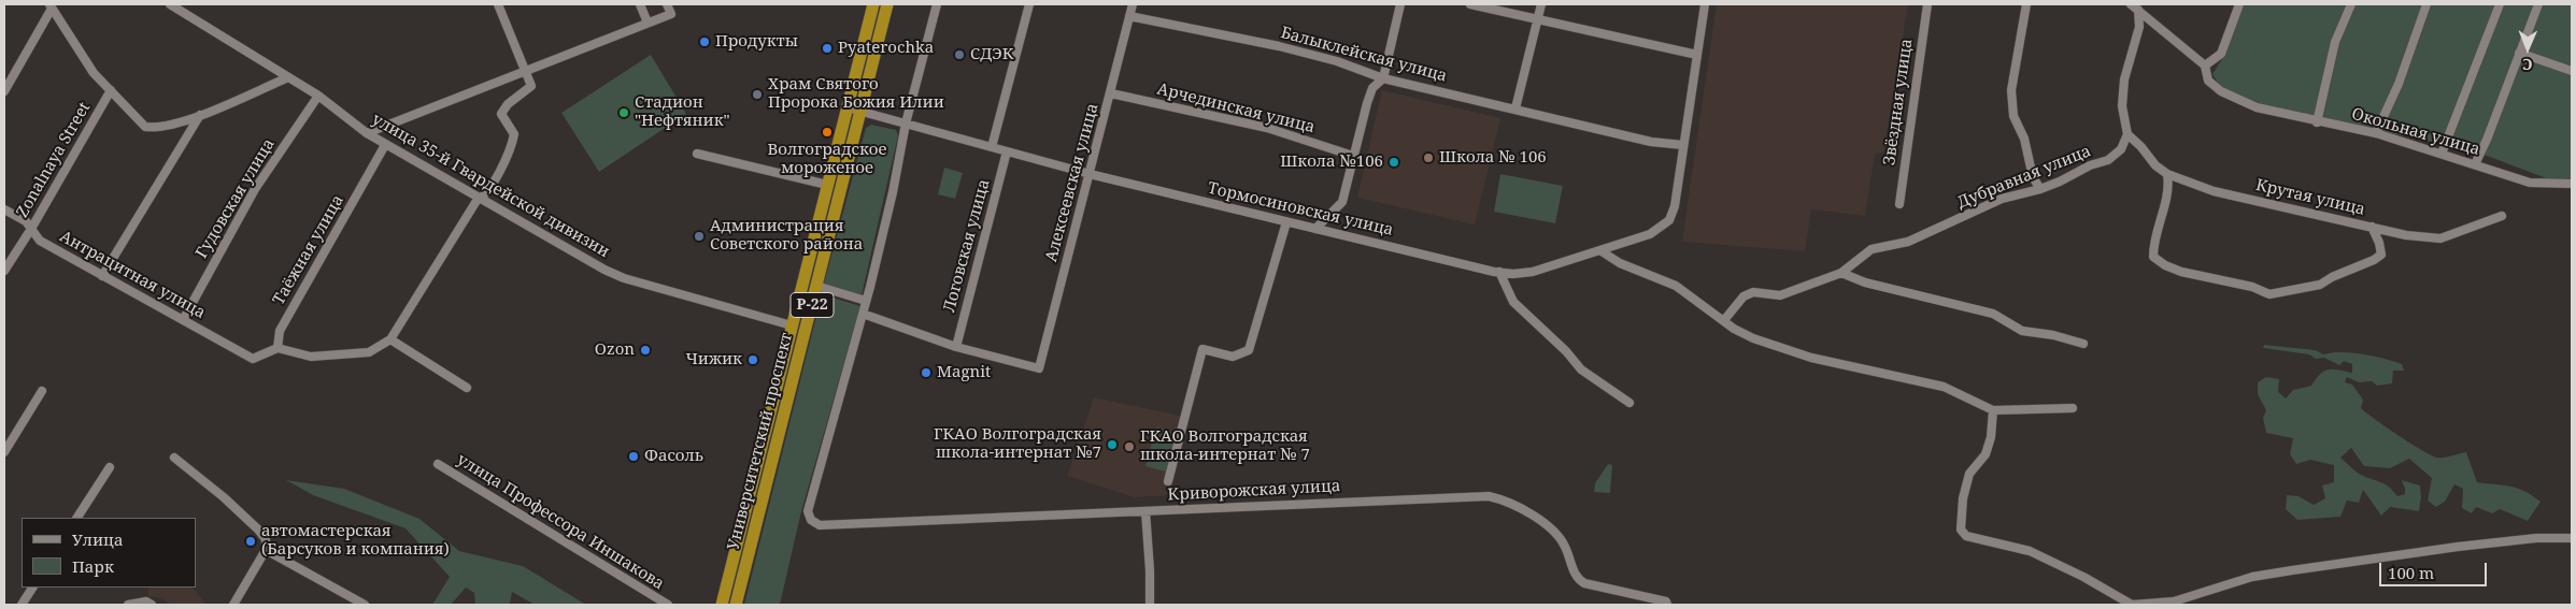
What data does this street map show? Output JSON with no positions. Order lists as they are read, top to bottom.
{
  "streets": {
    "highway": ["Р-22", "Университетский проспект"],
    "street": [
      "Балыклейская улица",
      "Звёздная улица",
      "Арчединская улица",
      "Окольная улица",
      "Zonalnaya Street",
      "Дубравная улица",
      "Алексеевская улица",
      "улица 35-й Гвардейской дивизии",
      "Крутая улица",
      "Гудовская улица",
      "Тормосиновская улица",
      "Логовская улица",
      "Таёжная улица",
      "Антрацитная улица",
      "Криворожская улица",
      "улица Профессора Иншакова"
    ]
  },
  "crossings": [
    ["Балыклейская улица", "Алексеевская улица"],
    ["Балыклейская улица", "Тормосиновская улица"],
    ["Арчединская улица", "Алексеевская улица"],
    ["Zonalnaya Street", "Антрацитная улица"],
    ["Дубравная улица", "Крутая улица"],
    ["Алексеевская улица", "Тормосиновская улица"],
    ["Алексеевская улица", "Логовская улица"],
    ["улица 35-й Гвардейской дивизии", "Гудовская улица"],
    ["улица 35-й Гвардейской дивизии", "Таёжная улица"],
    ["улица 35-й Гвардейской дивизии", "Университетский проспект"],
    ["Гудовская улица", "Антрацитная улица"],
    ["Тормосиновская улица", "Логовская улица"],
    ["Тормосиновская улица", "Университетский проспект"],
    ["Таёжная улица", "Антрацитная улица"]
  ],
  "places": [
    "Продукты",
    "Pyaterochka",
    "СДЭК",
    "Храм Святого Пророка Божия Илии",
    "Стадион \"Нефтяник\"",
    "Волгоградское мороженое",
    "Школа № 106",
    "Школа №106",
    "Администрация Советского района",
    "Ozon",
    "Чижик",
    "Magnit",
    "ГКАО Волгоградская школа-интернат №7",
    "ГКАО Волгоградская школа-интернат № 7",
    "Фасоль",
    "автомастерская (Барсуков и компания)"
  ],
  "legend": ["Улица", "Парк"],
  "scale_bar": "100 m",
  "north": "bottom"
}
